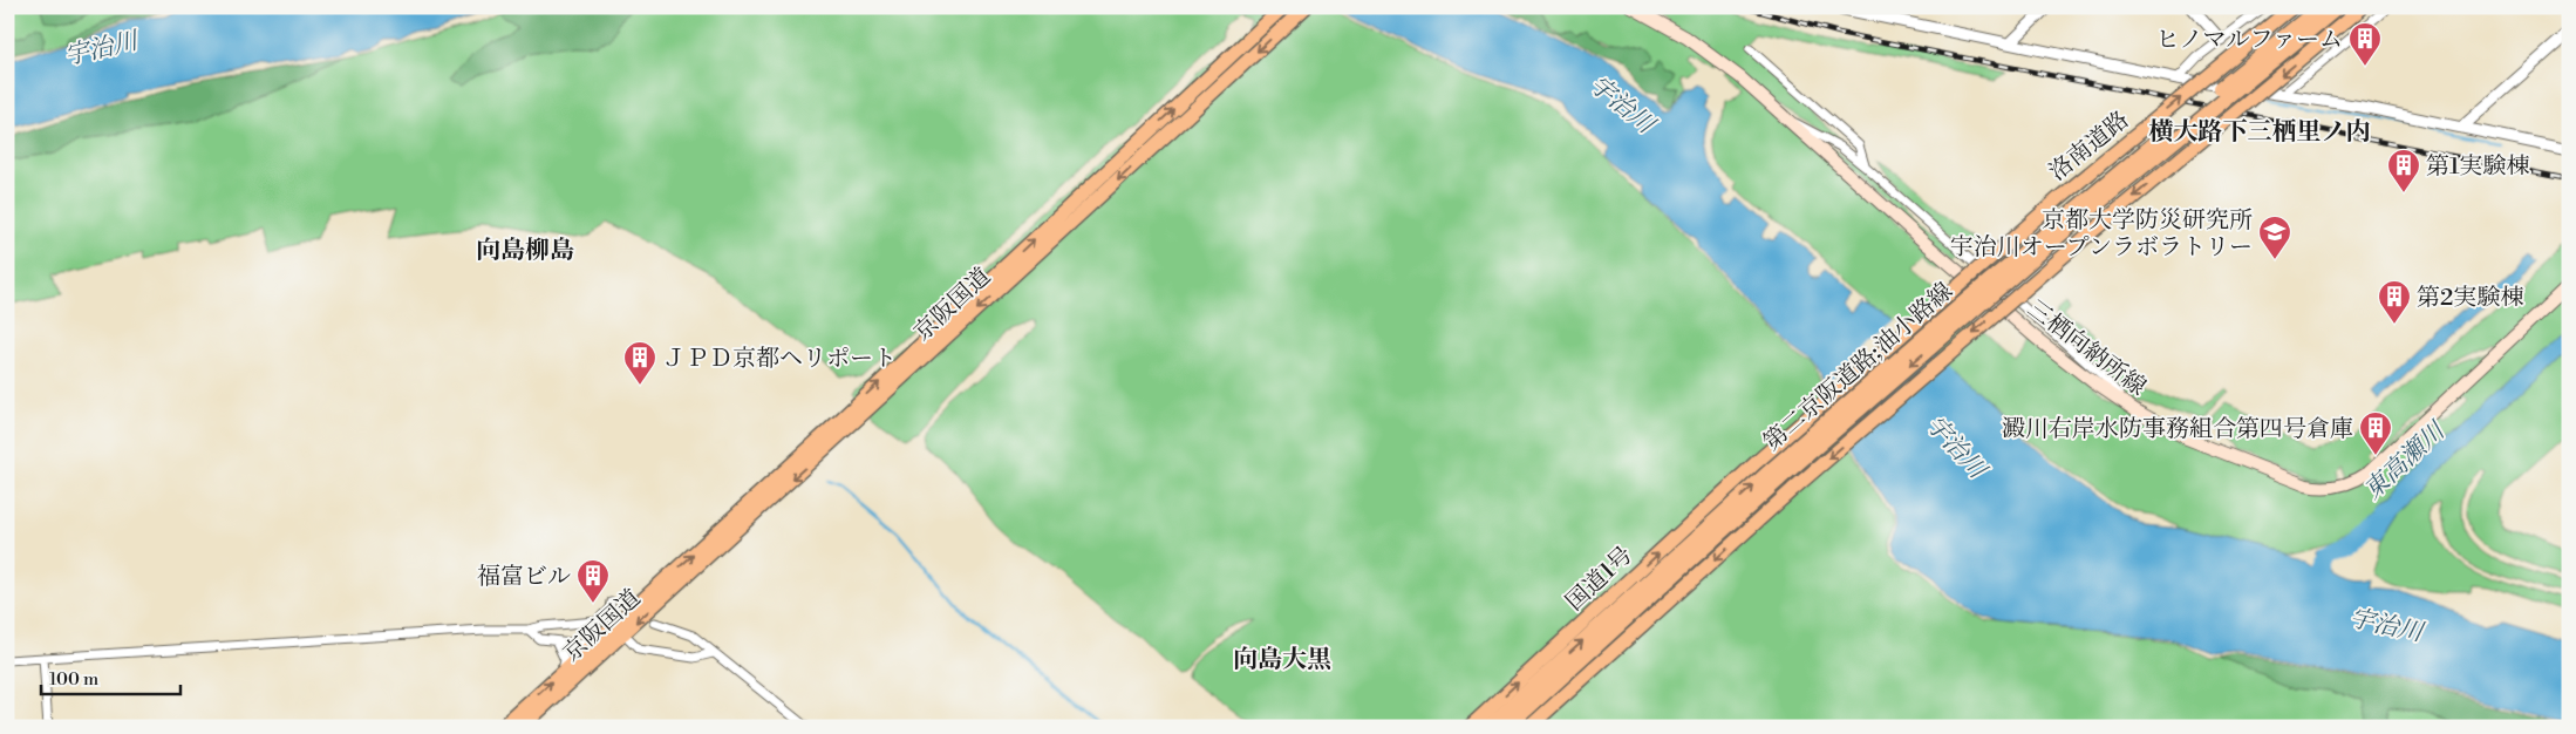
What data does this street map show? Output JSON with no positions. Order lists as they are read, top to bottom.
{
  "streets": {
    "highway": [
      "洛南道路",
      "京阪国道",
      "第二京阪道路;油小路線",
      "国道1号"
    ],
    "main road": ["三栖向納所線"]
  },
  "crossings": [
    ["洛南道路", "国道1号"]
  ],
  "districts": ["横大路下三栖里ノ内", "向島柳島", "向島大黒"],
  "water": ["宇治川", "東高瀬川"],
  "places": {
    "building": [
      "ヒノマルファーム",
      "第1実験棟",
      "第2実験棟",
      "ＪＰＤ京都ヘリポート",
      "澱川右岸水防事務組合第四号倉庫",
      "福富ビル"
    ],
    "school or university": ["京都大学防災研究所 宇治川オープンラボラトリー"]
  },
  "scale_bar": "100 m"
}
